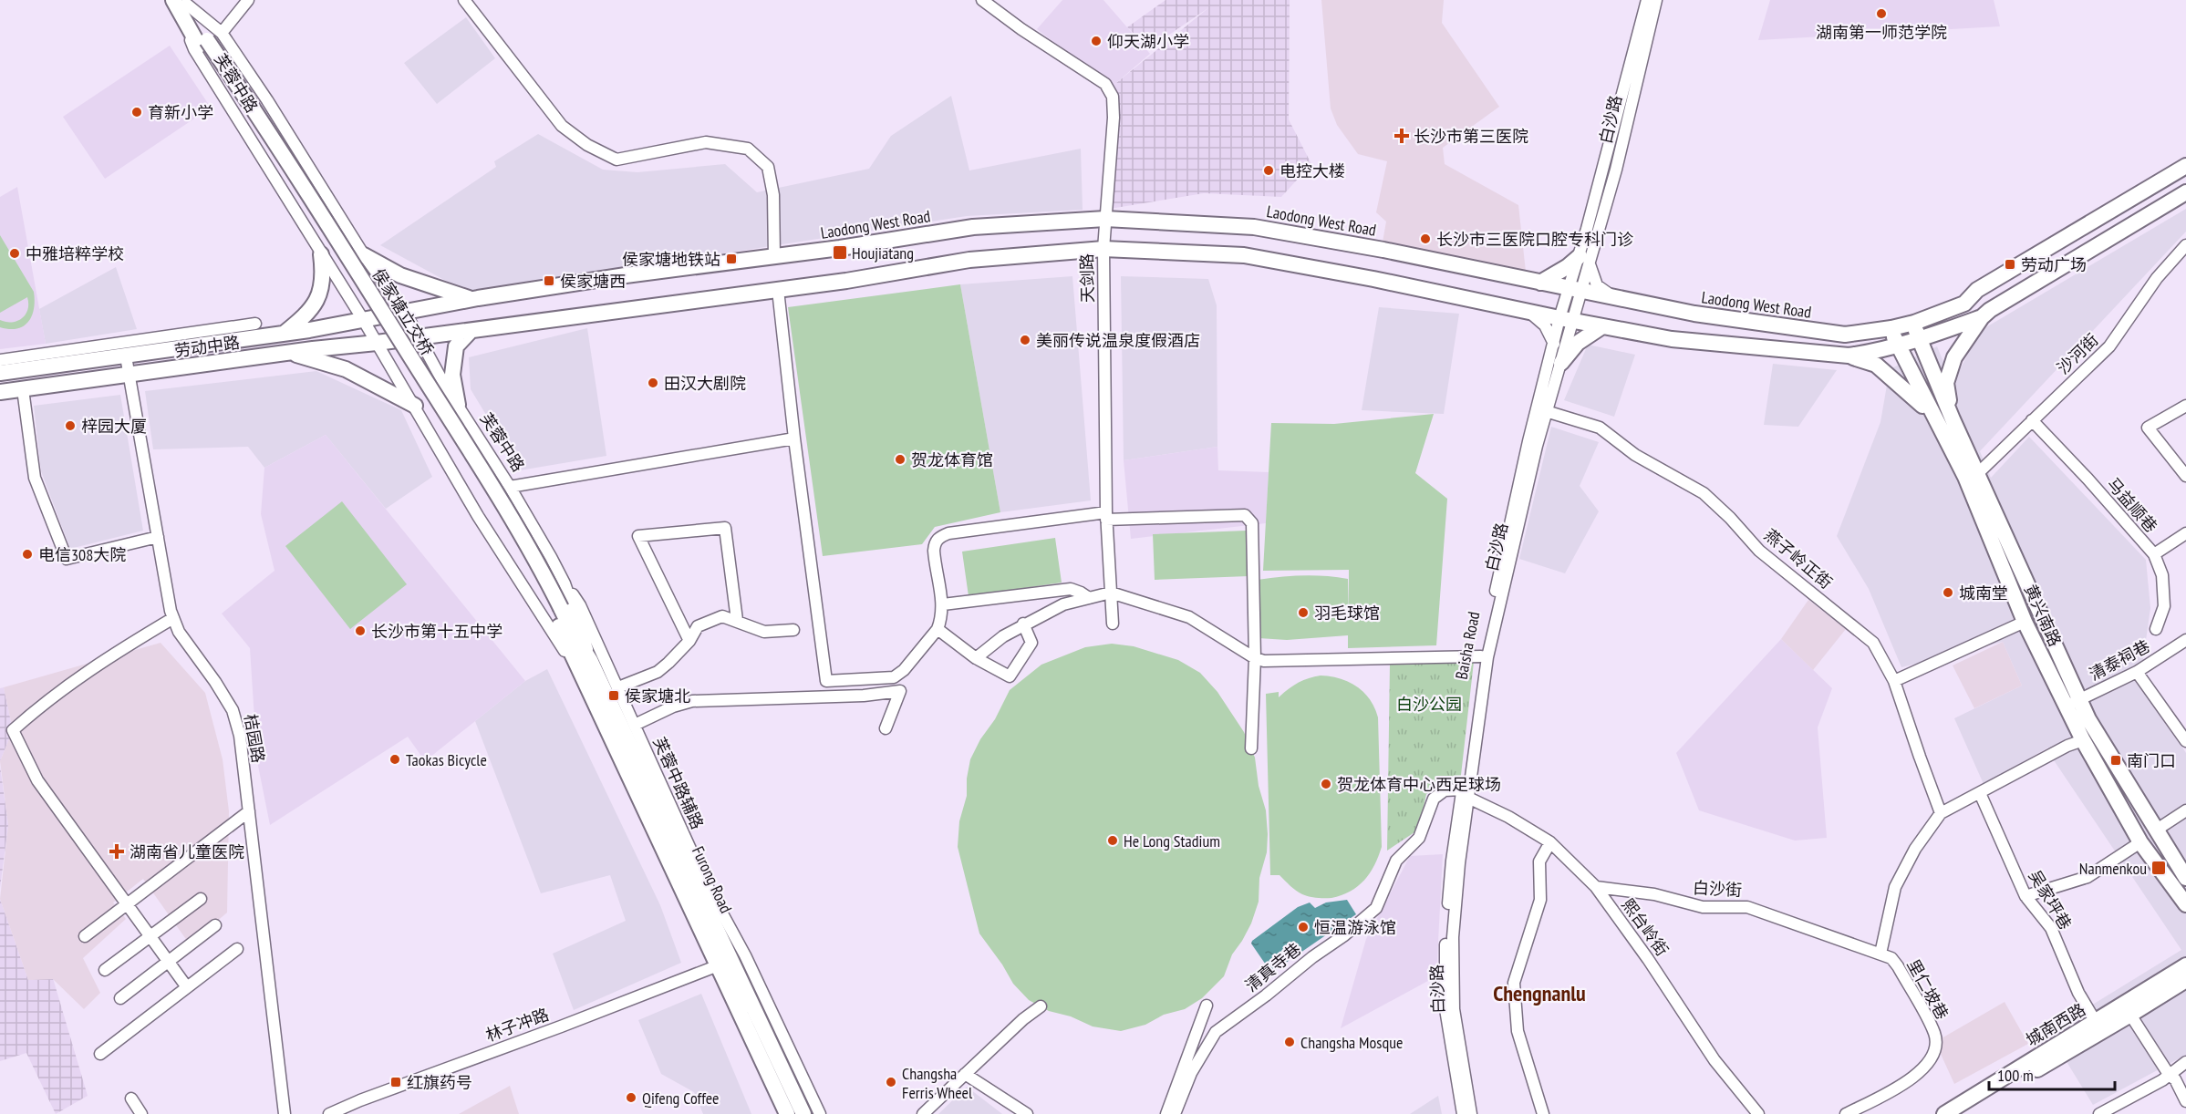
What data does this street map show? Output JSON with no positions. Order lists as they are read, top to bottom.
{
  "streets": {
    "main road": [
      "Laodong West Road",
      "侯家塘立交桥",
      "劳动中路",
      "黄兴南路",
      "Furong Road",
      "城南西路"
    ],
    "street": [
      "芙蓉中路",
      "白沙路",
      "天剑路",
      "沙河街",
      "马益顺巷",
      "燕子岭正街",
      "Baisha Road",
      "清泰祠巷",
      "桔园路",
      "芙蓉中路辅路",
      "白沙街",
      "吴家坪巷",
      "熙台岭街",
      "清真寺巷",
      "里仁坡巷",
      "林子冲路"
    ]
  },
  "crossings": [
    ["芙蓉中路", "Laodong West Road"],
    ["芙蓉中路", "侯家塘立交桥"],
    ["芙蓉中路", "劳动中路"],
    ["芙蓉中路", "芙蓉中路辅路"],
    ["芙蓉中路", "Furong Road"],
    ["白沙路", "Laodong West Road"],
    ["白沙路", "燕子岭正街"],
    ["白沙路", "Baisha Road"],
    ["白沙路", "熙台岭街"],
    ["白沙路", "清真寺巷"],
    ["Laodong West Road", "天剑路"],
    ["Laodong West Road", "劳动中路"],
    ["Laodong West Road", "黄兴南路"],
    ["侯家塘立交桥", "Furong Road"],
    ["劳动中路", "桔园路"],
    ["沙河街", "马益顺巷"],
    ["沙河街", "黄兴南路"],
    ["黄兴南路", "清泰祠巷"],
    ["Baisha Road", "熙台岭街"],
    ["Baisha Road", "清真寺巷"],
    ["Furong Road", "林子冲路"],
    ["白沙街", "熙台岭街"],
    ["白沙街", "里仁坡巷"],
    ["吴家坪巷", "城南西路"],
    ["熙台岭街", "清真寺巷"]
  ],
  "districts": ["Chengnanlu"],
  "parks": ["白沙公园"],
  "places": {
    "other": [
      "湖南第一师范学院",
      "仰天湖小学",
      "育新小学",
      "电控大楼",
      "长沙市三医院口腔专科门诊",
      "中雅培粹学校",
      "美丽传说温泉度假酒店",
      "田汉大剧院",
      "梓园大厦",
      "贺龙体育馆",
      "电信308大院",
      "城南堂",
      "羽毛球馆",
      "长沙市第十五中学",
      "Taokas Bicycle",
      "贺龙体育中心西足球场",
      "He Long Stadium",
      "恒温游泳馆",
      "Changsha Mosque",
      "Changsha Ferris Wheel",
      "Qifeng Coffee"
    ],
    "health": ["长沙市第三医院", "湖南省儿童医院"],
    "transit": [
      "Houjiatang",
      "侯家塘地铁站",
      "劳动广场",
      "侯家塘西",
      "侯家塘北",
      "南门口",
      "Nanmenkou",
      "红旗药号"
    ]
  },
  "scale_bar": "100 m"
}
